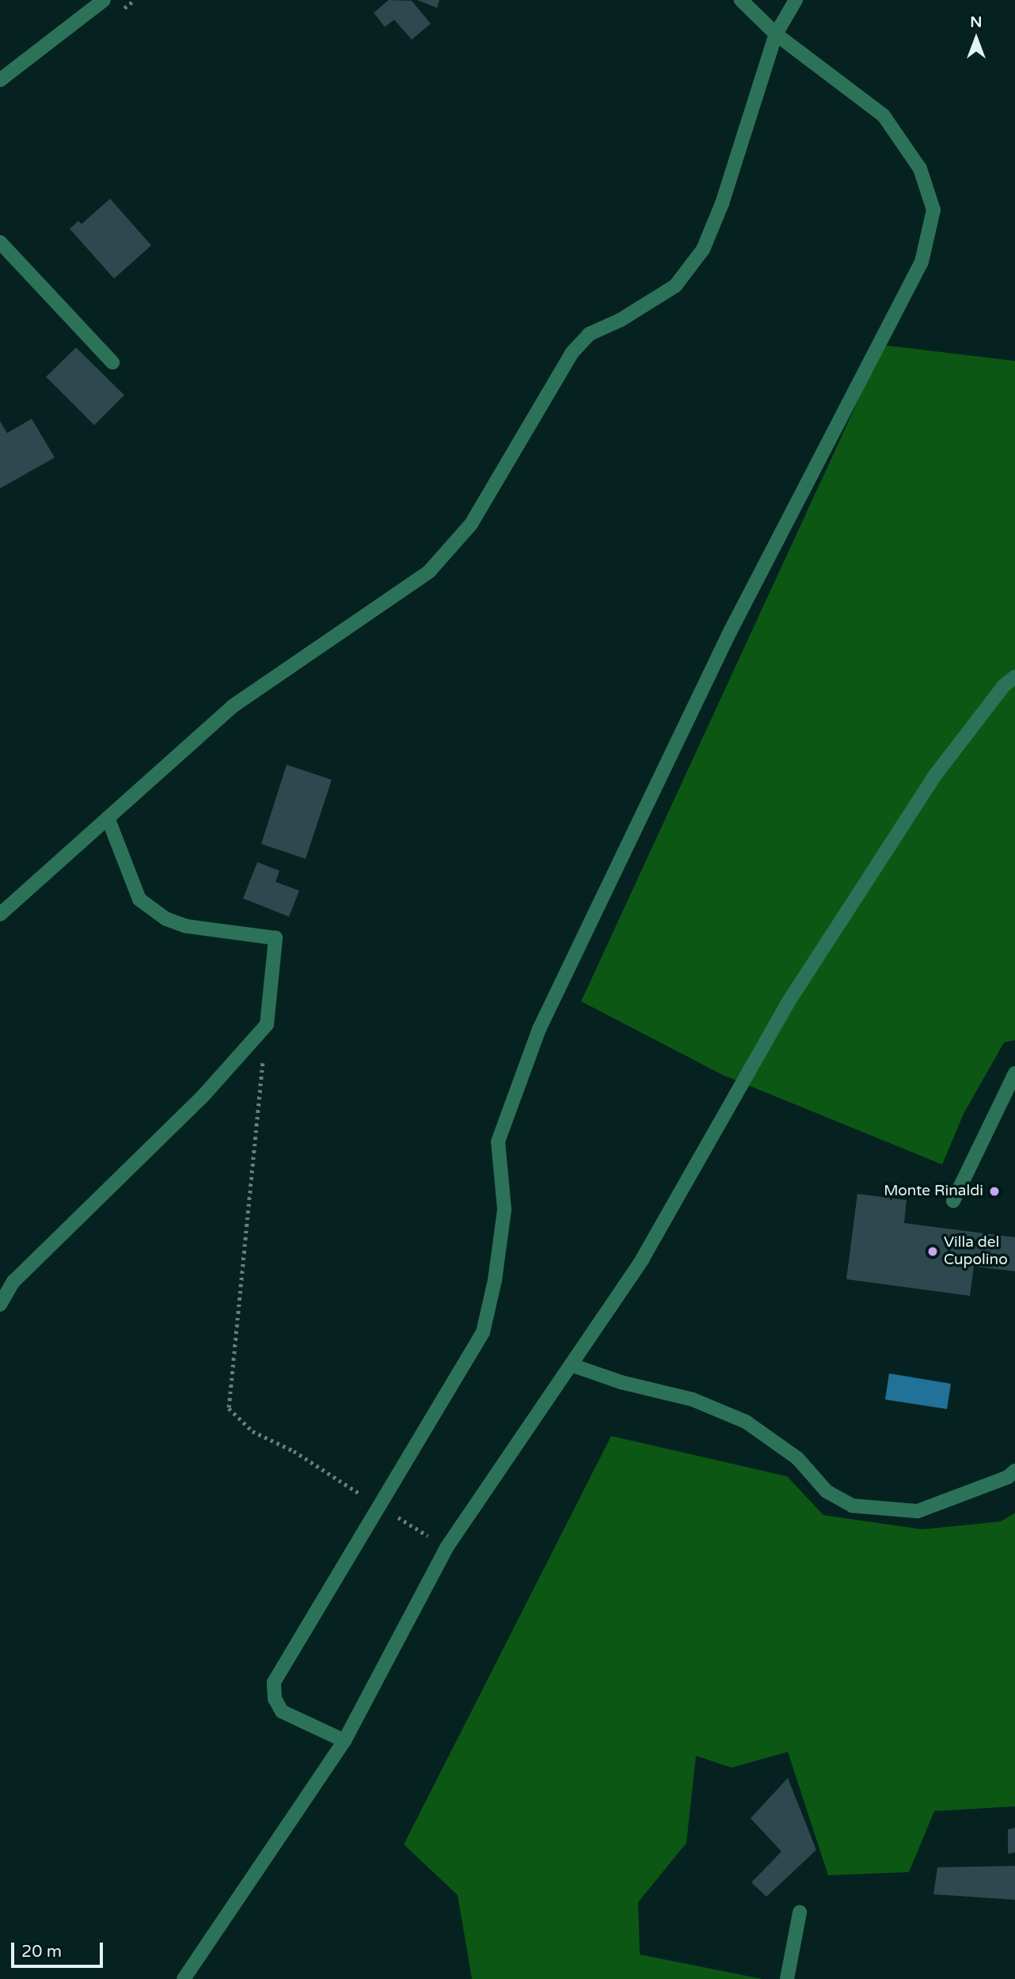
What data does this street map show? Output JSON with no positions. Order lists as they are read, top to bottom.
{
  "places": ["Monte Rinaldi", "Villa del Cupolino"],
  "scale_bar": "20 m",
  "north": "top"
}
